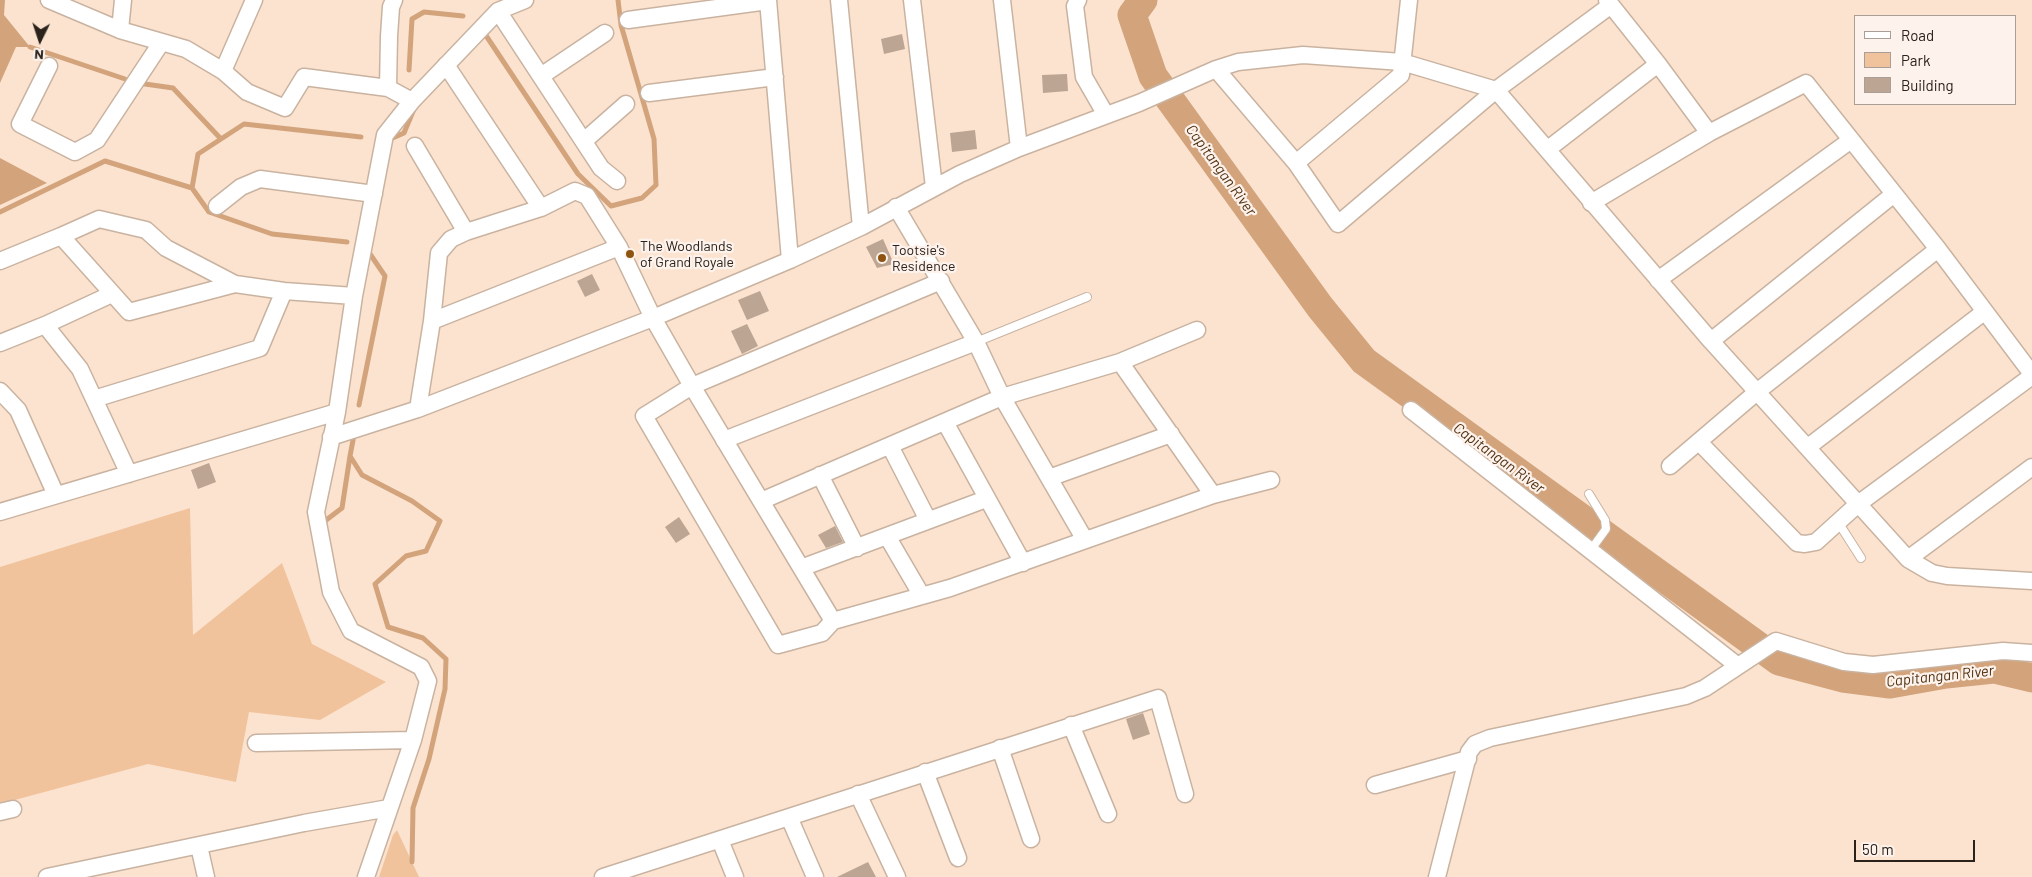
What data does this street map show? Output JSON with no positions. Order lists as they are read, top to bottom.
{
  "water": ["Capitangan River"],
  "places": ["The Woodlands of Grand Royale", "Tootsie's Residence"],
  "legend": ["Road", "Park", "Building"],
  "scale_bar": "50 m",
  "north": "bottom"
}
